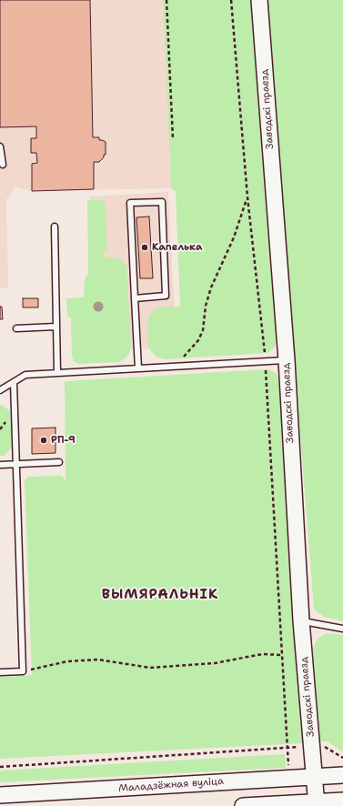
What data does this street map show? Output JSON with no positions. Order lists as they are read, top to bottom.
{
  "streets": {
    "street": ["Заводскі праезд", "Маладзёжная вуліца"]
  },
  "crossings": [
    ["Заводскі праезд", "Маладзёжная вуліца"]
  ],
  "districts": ["ВЫМЯРАЛЬНІК"],
  "places": ["Капелька", "РП-9"]
}
